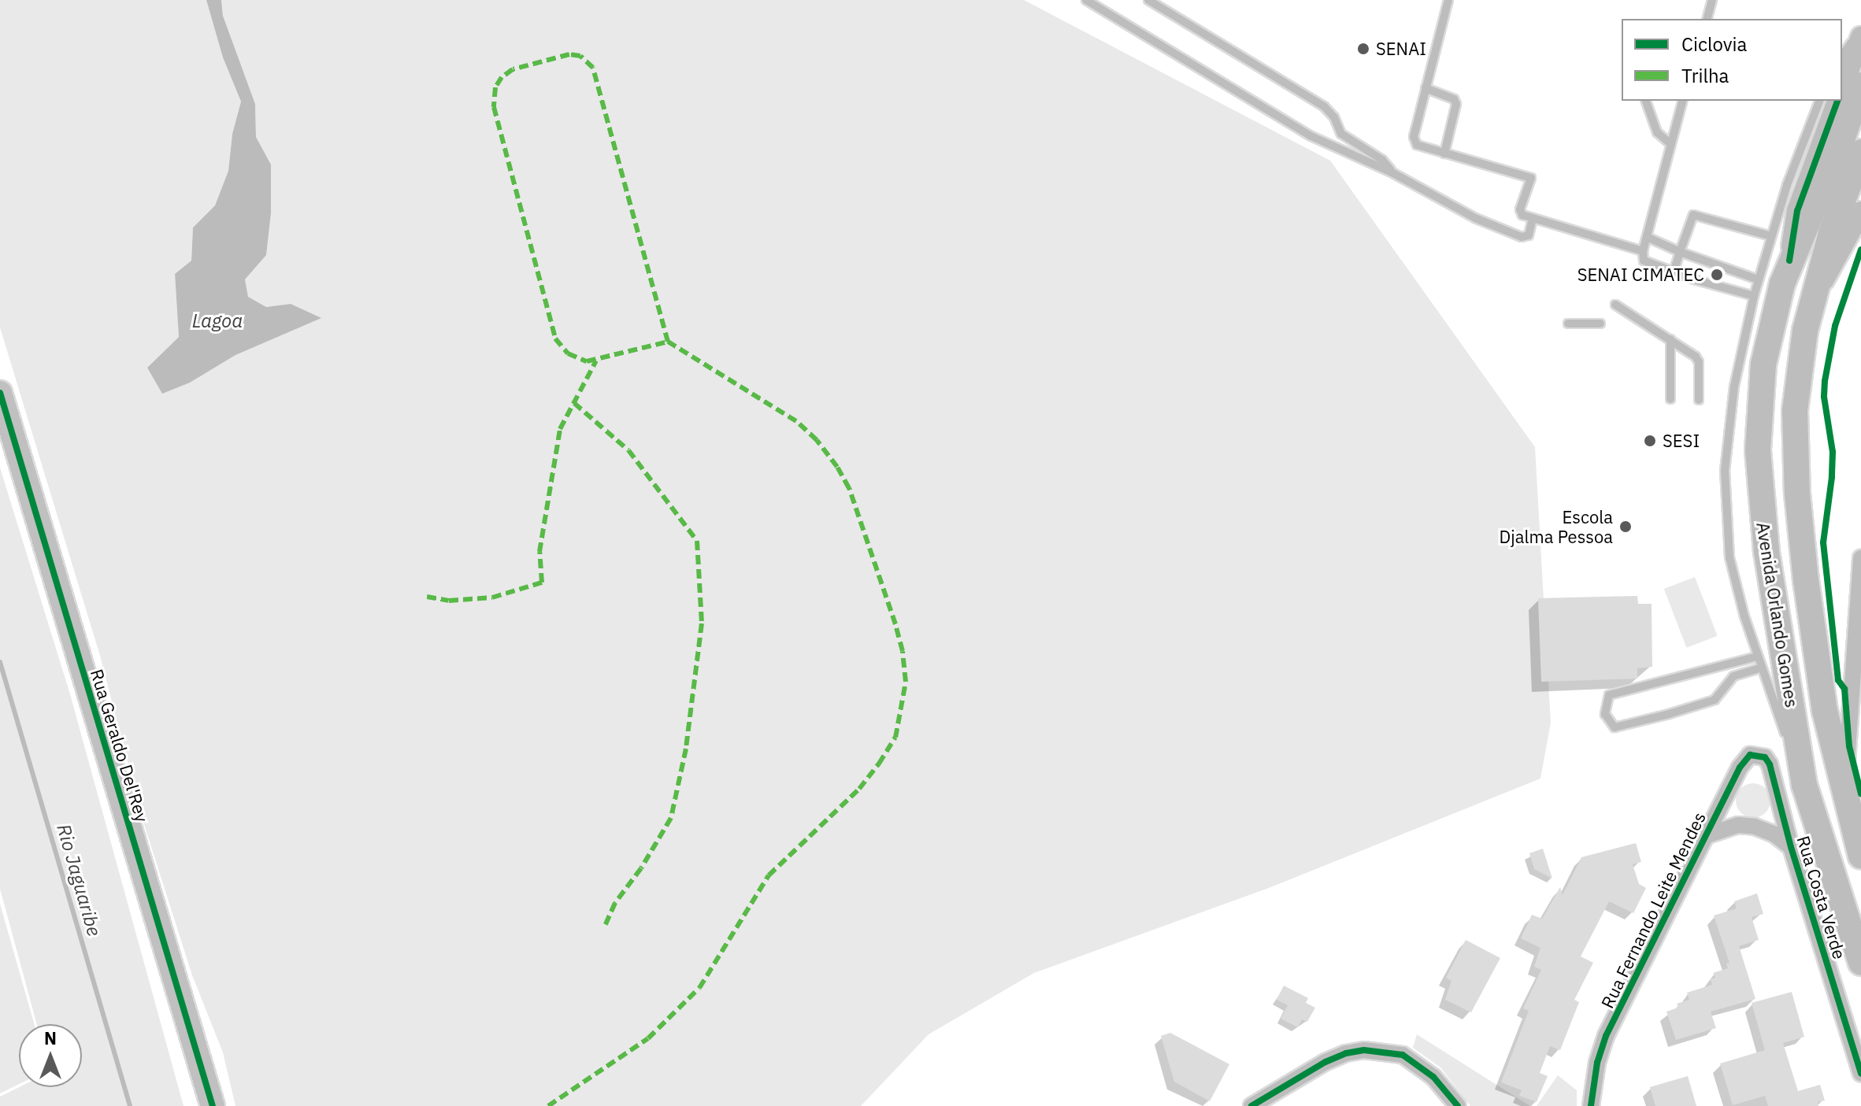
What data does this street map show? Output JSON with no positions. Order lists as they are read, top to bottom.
{
  "streets": {
    "main road": ["Avenida Orlando Gomes", "Rua Geraldo Del'Rey"],
    "street": ["Rua Costa Verde", "Rua Fernando Leite Mendes"]
  },
  "crossings": [
    ["Rua Costa Verde", "Rua Fernando Leite Mendes"]
  ],
  "water": ["Lagoa", "Rio Jaguaribe"],
  "places": [
    "SENAI",
    "SENAI CIMATEC",
    "SESI",
    "Escola Djalma Pessoa"
  ],
  "legend": ["Ciclovia", "Trilha"],
  "north": "top"
}
